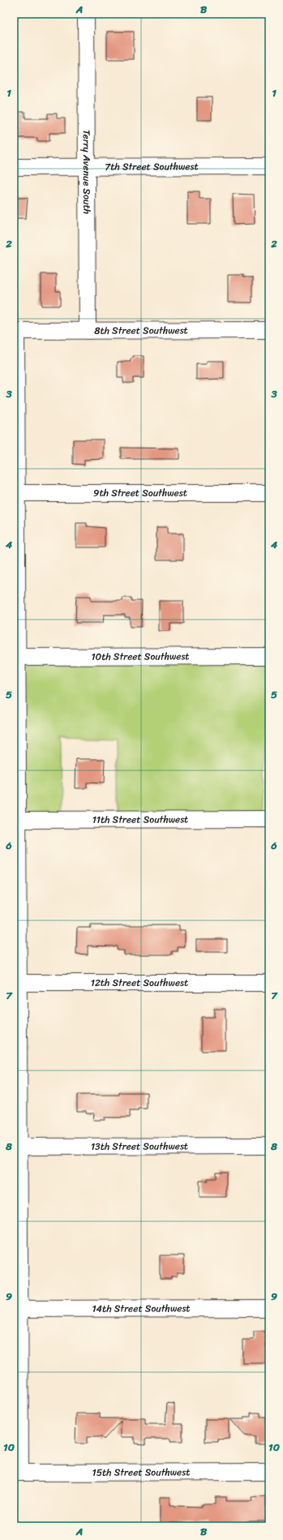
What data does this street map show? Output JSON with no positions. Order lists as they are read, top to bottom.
{
  "streets": {
    "street": [
      "7th Street Southwest",
      "Terry Avenue South",
      "8th Street Southwest",
      "9th Street Southwest",
      "10th Street Southwest",
      "11th Street Southwest",
      "12th Street Southwest",
      "13th Street Southwest",
      "14th Street Southwest",
      "15th Street Southwest"
    ]
  },
  "crossings": [
    ["7th Street Southwest", "Terry Avenue South"],
    ["Terry Avenue South", "8th Street Southwest"]
  ],
  "grid": {
    "columns": ["A", "B"],
    "rows": [
      "1",
      "2",
      "3",
      "4",
      "5",
      "6",
      "7",
      "8",
      "9",
      "10"
    ]
  }
}
